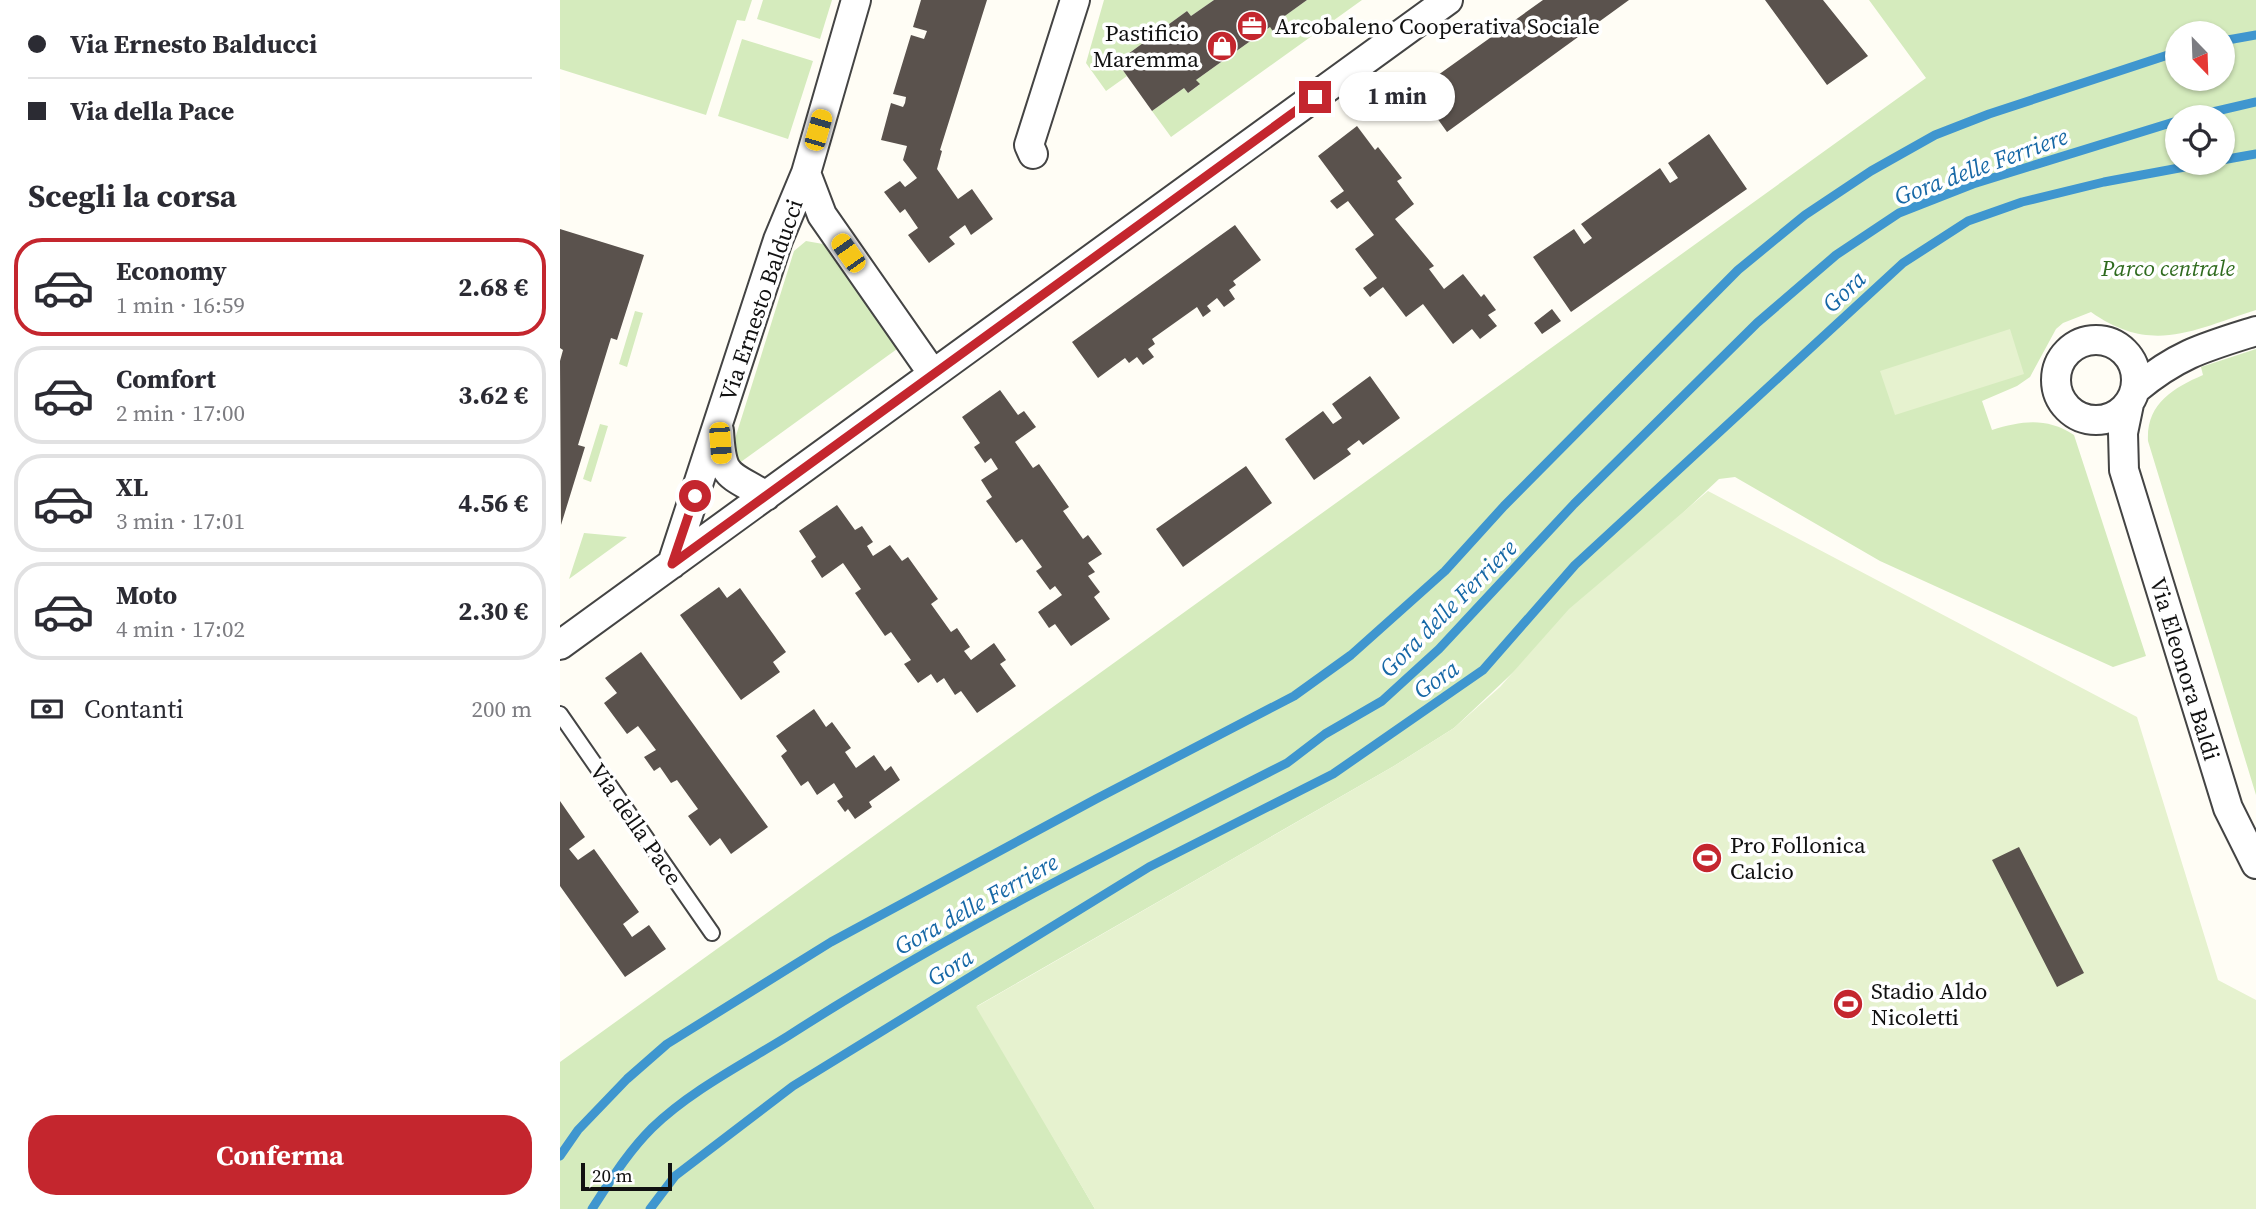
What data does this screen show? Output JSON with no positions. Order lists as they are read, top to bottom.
{
  "streets": {
    "street": ["Via Ernesto Balducci", "Via Eleonora Baldi"],
    "lane": ["Via della Pace"]
  },
  "water": ["Gora delle Ferriere", "Gora"],
  "parks": ["Parco centrale"],
  "places": {
    "office": ["Arcobaleno Cooperativa Sociale"],
    "shop": ["Pastificio Maremma"],
    "sports": ["Pro Follonica Calcio", "Stadio Aldo Nicoletti"]
  },
  "scale_bar": "20 m",
  "north": "bottom right",
  "page": {
    "banner": ["Via Ernesto Balducci", "Via della Pace"],
    "bubble": "1 min",
    "heading": "Scegli la corsa",
    "list": [
      {
        "name": "Economy",
        "note": "1 min · 16:59",
        "value": "2.68 €"
      },
      {
        "name": "Comfort",
        "note": "2 min · 17:00",
        "value": "3.62 €"
      },
      {
        "name": "XL",
        "note": "3 min · 17:01",
        "value": "4.56 €"
      },
      {
        "name": "Moto",
        "note": "4 min · 17:02",
        "value": "2.30 €"
      }
    ],
    "pay": ["Contanti", "200 m"],
    "buttons": "Conferma",
    "scale": "20 m"
  }
}
